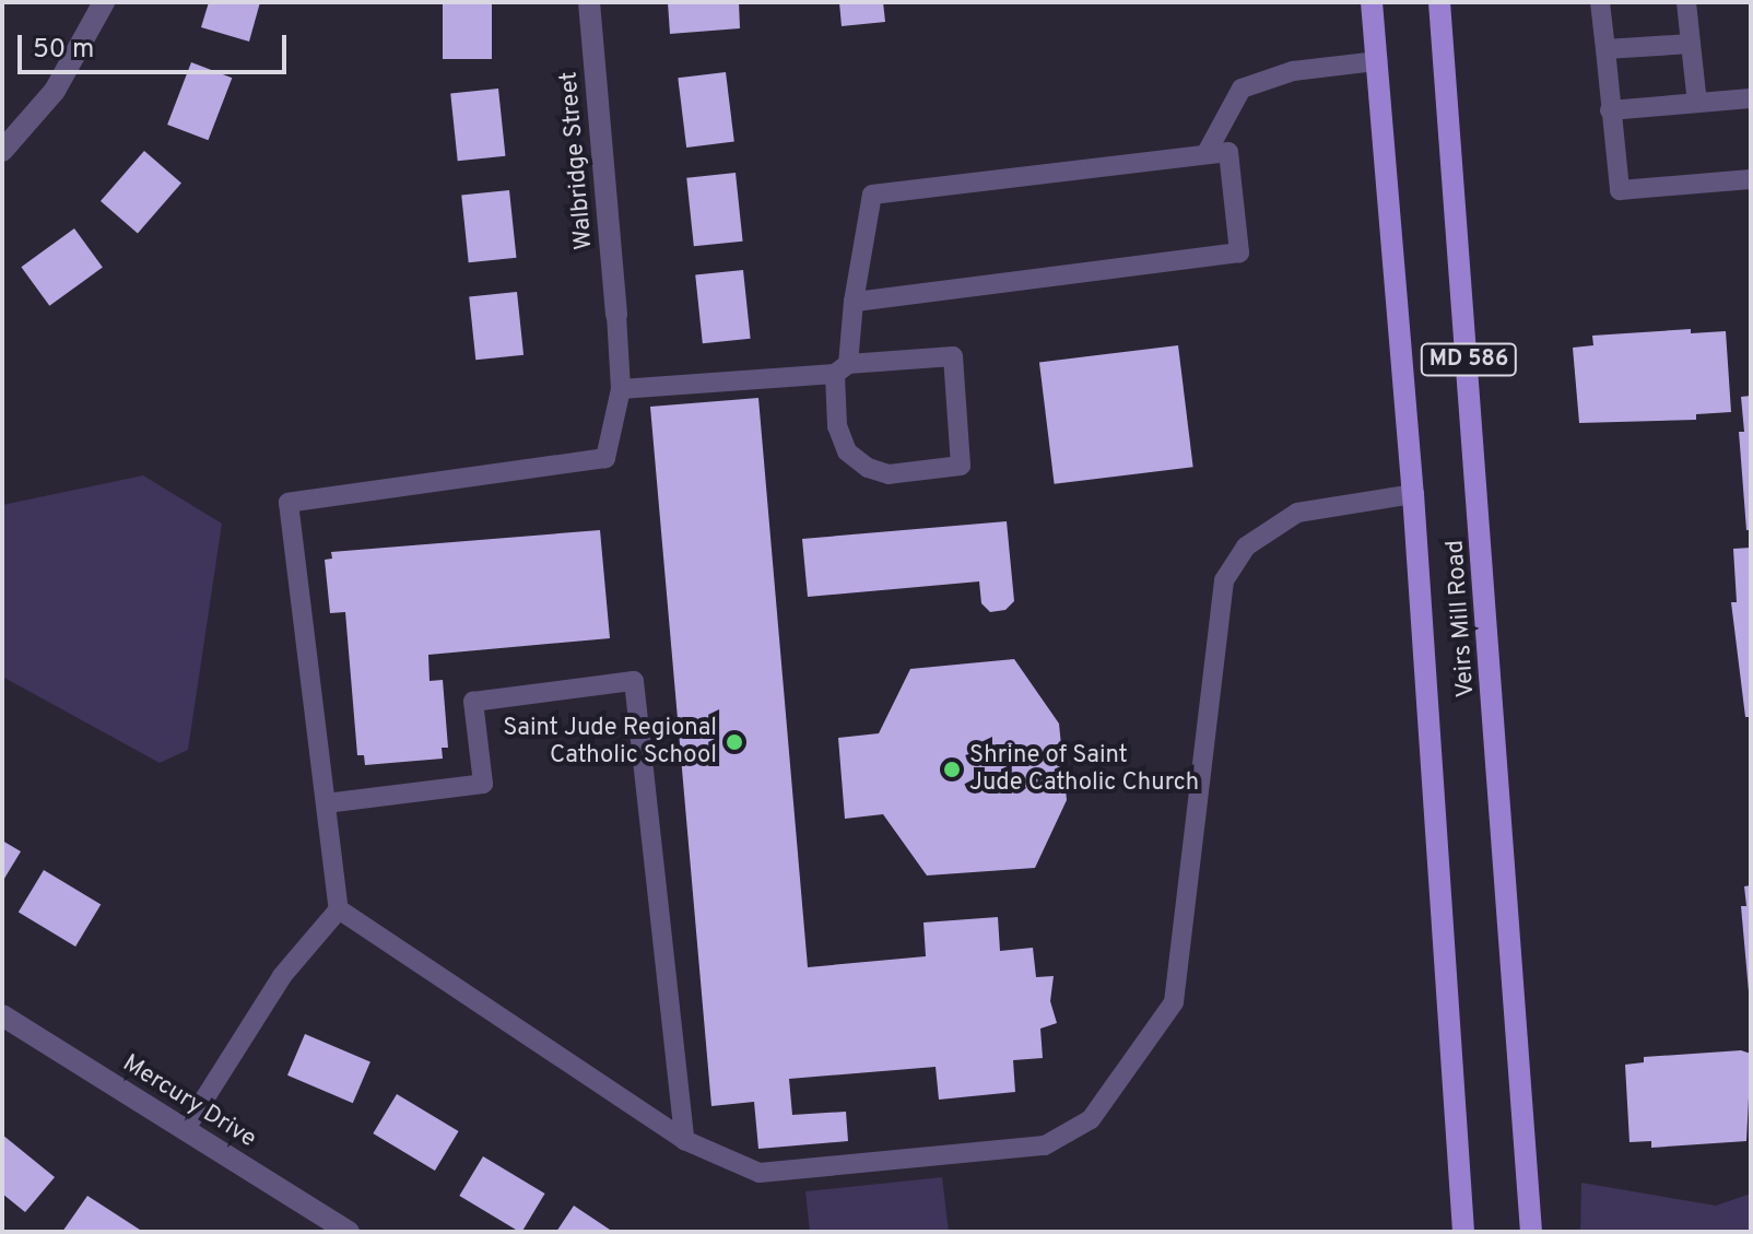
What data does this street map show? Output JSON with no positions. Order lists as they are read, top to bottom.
{
  "streets": {
    "main road": ["MD 586", "Veirs Mill Road"],
    "street": ["Walbridge Street", "Mercury Drive"]
  },
  "places": ["Saint Jude Regional Catholic School", "Shrine of Saint Jude Catholic Church"],
  "scale_bar": "50 m"
}
